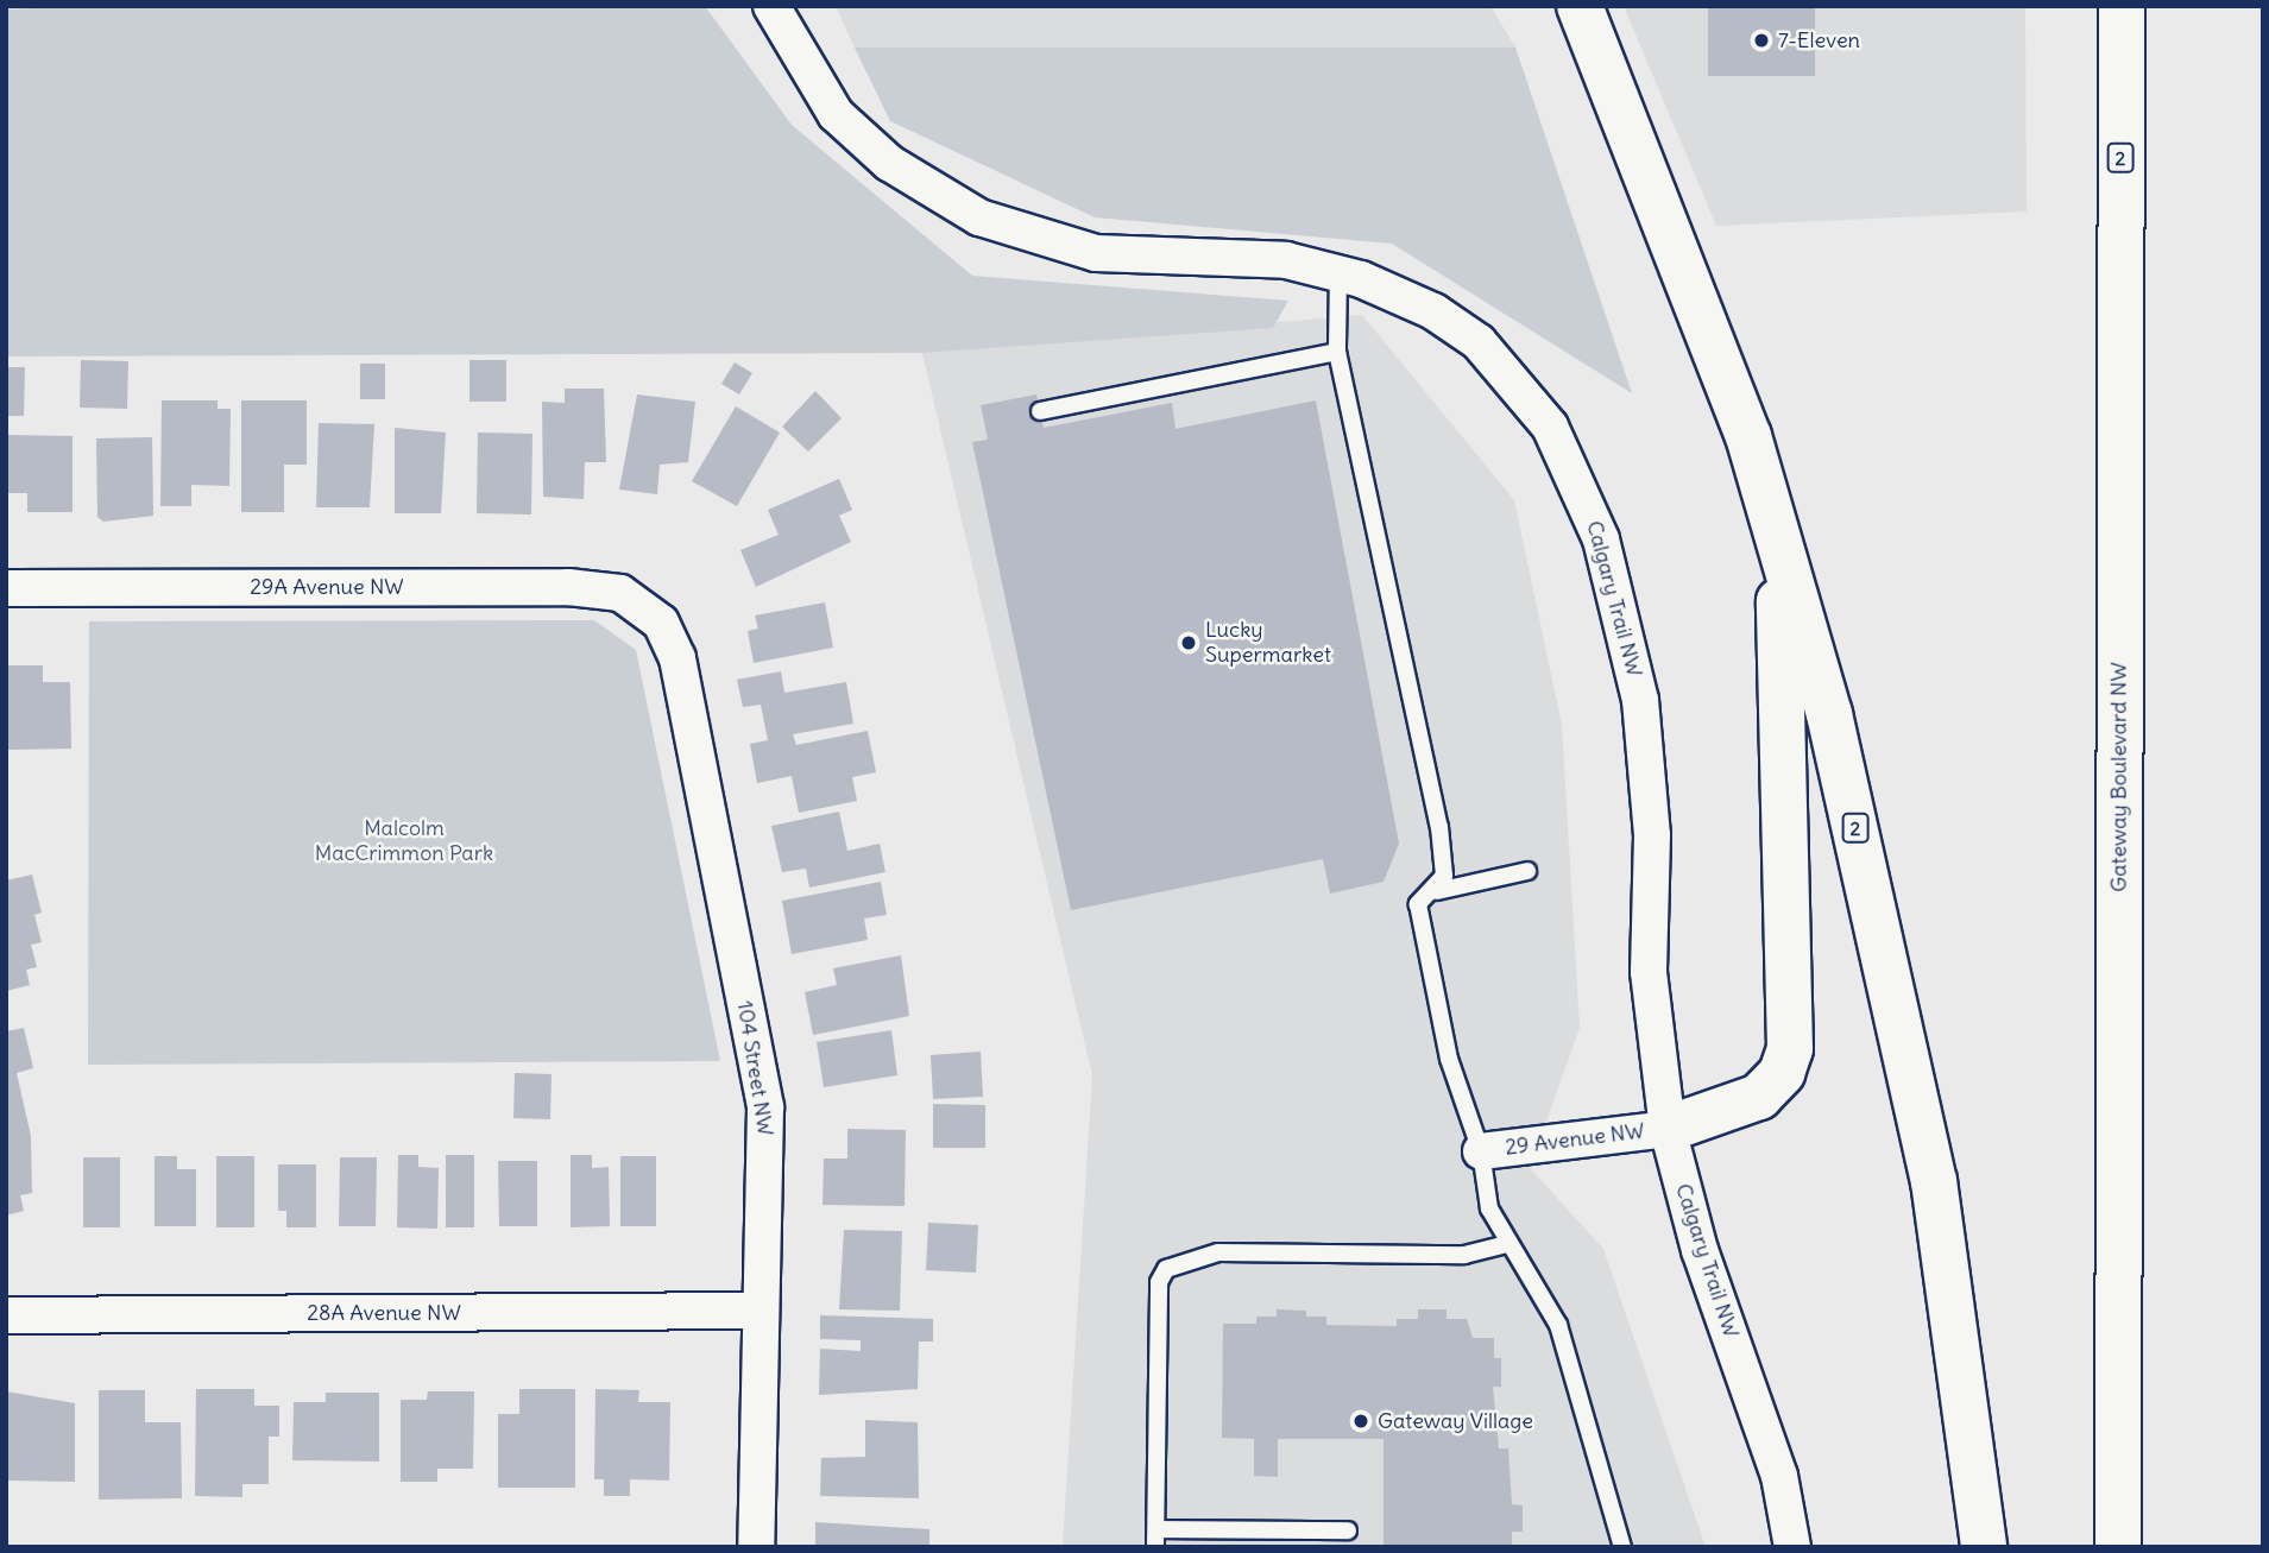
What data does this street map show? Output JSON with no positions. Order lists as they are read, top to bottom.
{
  "streets": {
    "highway": ["2", "Gateway Boulevard NW"],
    "street": [
      "29A Avenue NW",
      "Calgary Trail NW",
      "104 Street NW",
      "29 Avenue NW",
      "28A Avenue NW"
    ]
  },
  "crossings": [
    ["29A Avenue NW", "104 Street NW"],
    ["Calgary Trail NW", "29 Avenue NW"],
    ["104 Street NW", "28A Avenue NW"]
  ],
  "parks": ["Malcolm MacCrimmon Park"],
  "places": ["7-Eleven", "Lucky Supermarket", "Gateway Village"]
}
